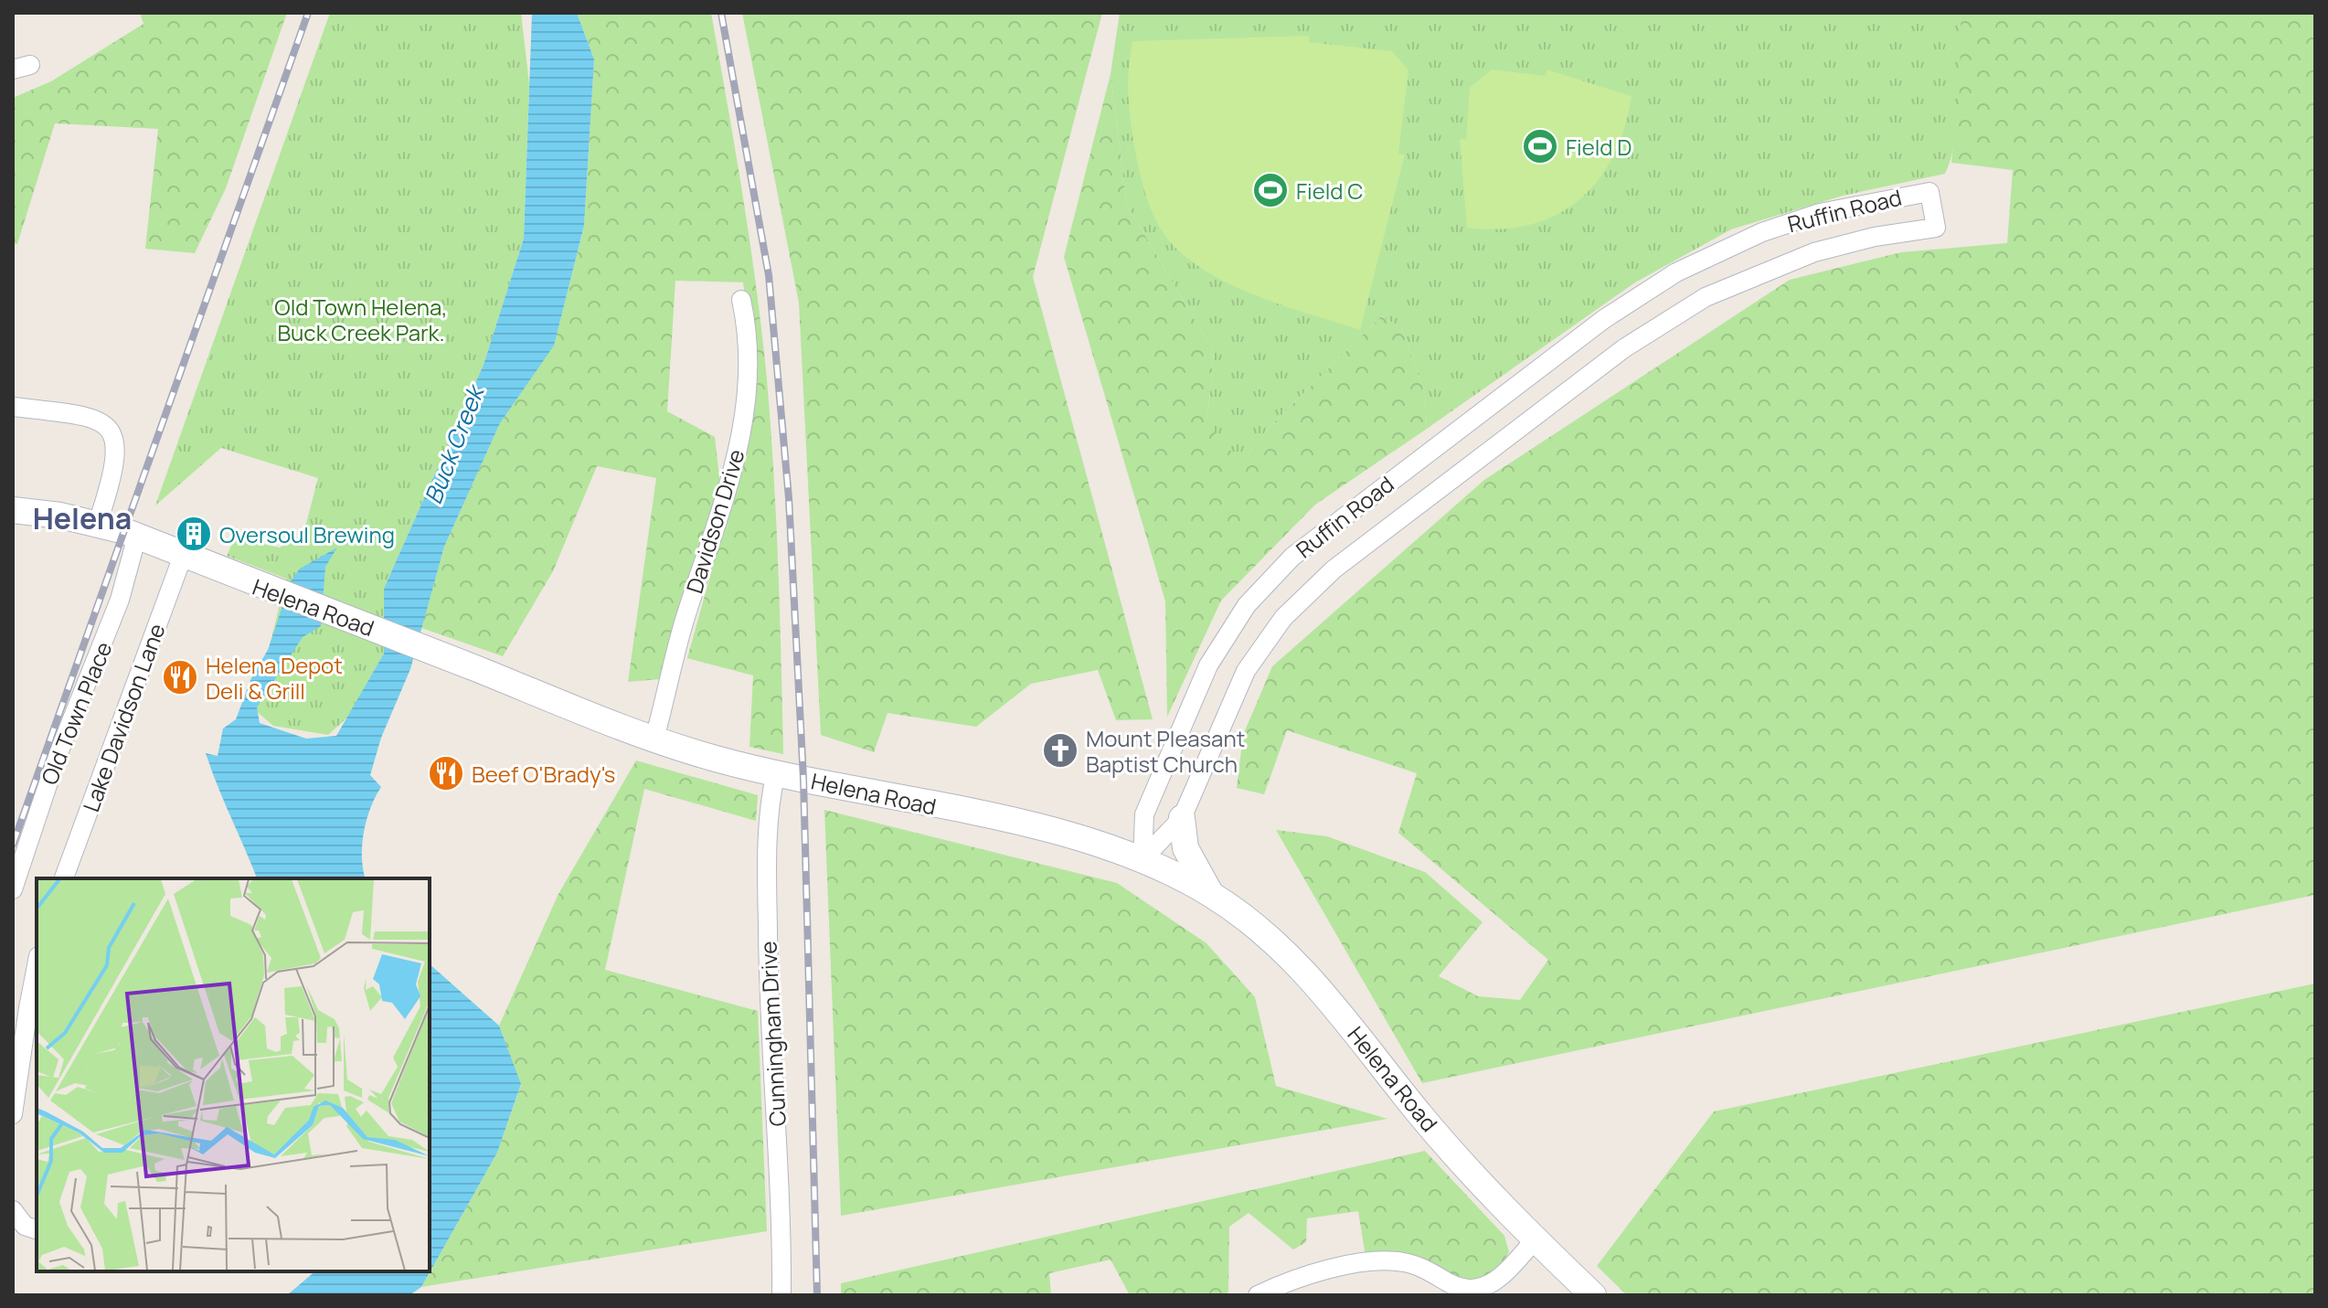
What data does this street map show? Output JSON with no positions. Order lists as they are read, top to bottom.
{
  "streets": {
    "main road": ["Helena Road"],
    "street": [
      "Ruffin Road",
      "Davidson Drive",
      "Old Town Place",
      "Lake Davidson Lane",
      "Cunningham Drive"
    ]
  },
  "crossings": [
    ["Ruffin Road", "Helena Road"],
    ["Davidson Drive", "Helena Road"],
    ["Helena Road", "Old Town Place"],
    ["Helena Road", "Lake Davidson Lane"],
    ["Helena Road", "Cunningham Drive"]
  ],
  "districts": ["Helena"],
  "water": ["Buck Creek"],
  "parks": ["Old Town Helena, Buck Creek Park."],
  "places": {
    "sports": ["Field D", "Field C"],
    "building": ["Oversoul Brewing"],
    "restaurant": ["Helena Depot Deli & Grill", "Beef O'Brady's"],
    "church": ["Mount Pleasant Baptist Church"]
  }
}
